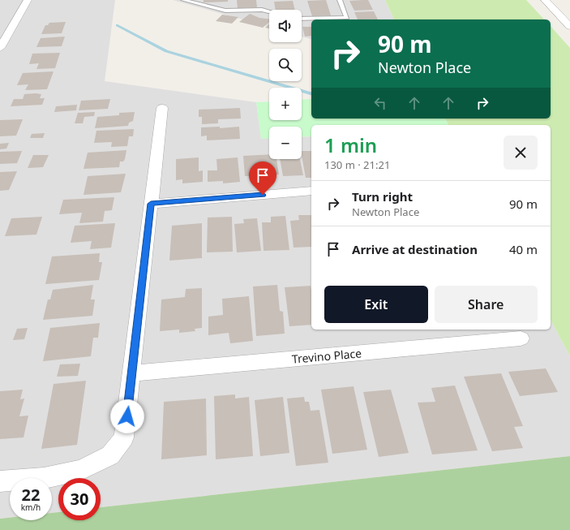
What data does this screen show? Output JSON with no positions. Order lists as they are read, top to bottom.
{
  "streets": {
    "street": ["Trevino Place"]
  },
  "page": {
    "map_buttons": ["+", "−"],
    "turn": ["90 m", "Newton Place"],
    "heading": ["1 min", "130 m · 21:21"],
    "list": [
      {
        "name": "Turn right",
        "note": "Newton Place",
        "value": "90 m"
      },
      {
        "name": "Arrive at destination",
        "value": "40 m"
      }
    ],
    "buttons": ["Exit", "Share"],
    "speed": "22 km/h",
    "limit": "30"
  }
}
